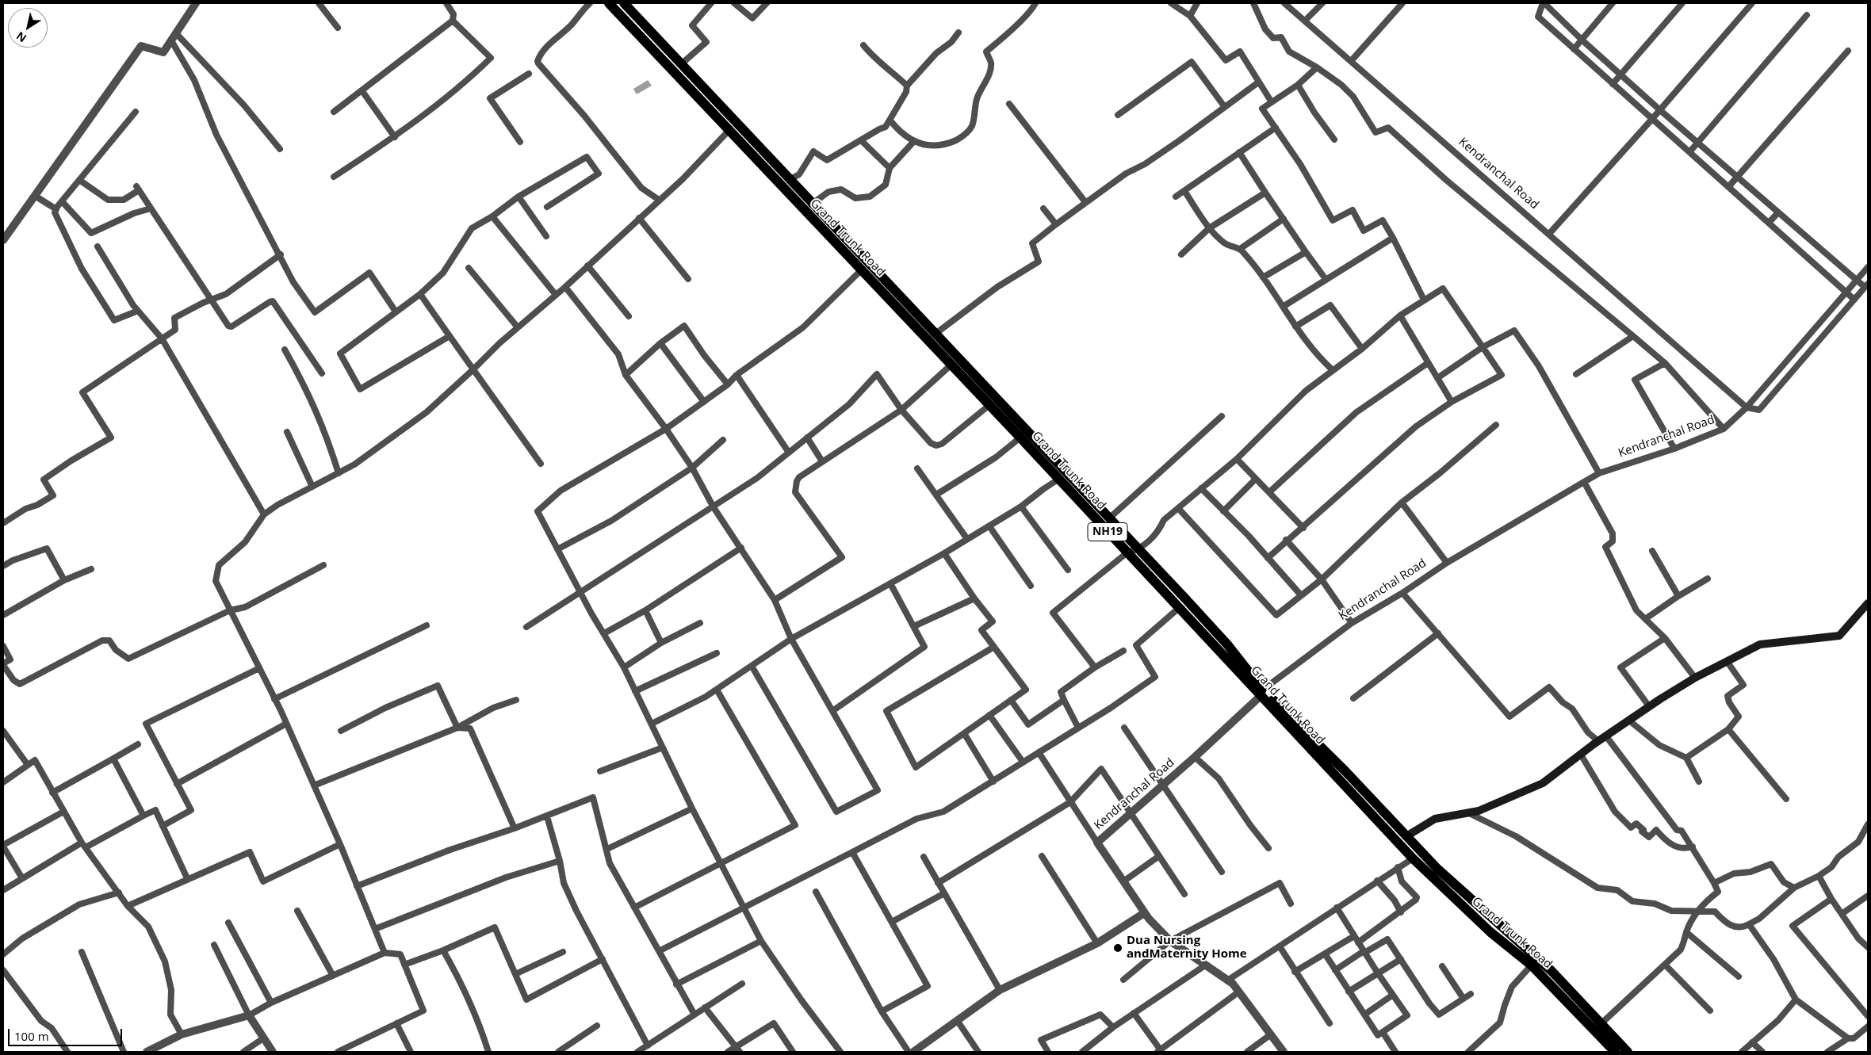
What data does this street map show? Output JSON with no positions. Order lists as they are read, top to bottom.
{
  "streets": {
    "highway": ["Grand Trunk Road", "NH19"],
    "street": ["Kendranchal Road"]
  },
  "crossings": [
    ["Kendranchal Road", "Grand Trunk Road"]
  ],
  "places": ["Dua Nursing andMaternity Home"],
  "scale_bar": "100 m",
  "north": "bottom left"
}
